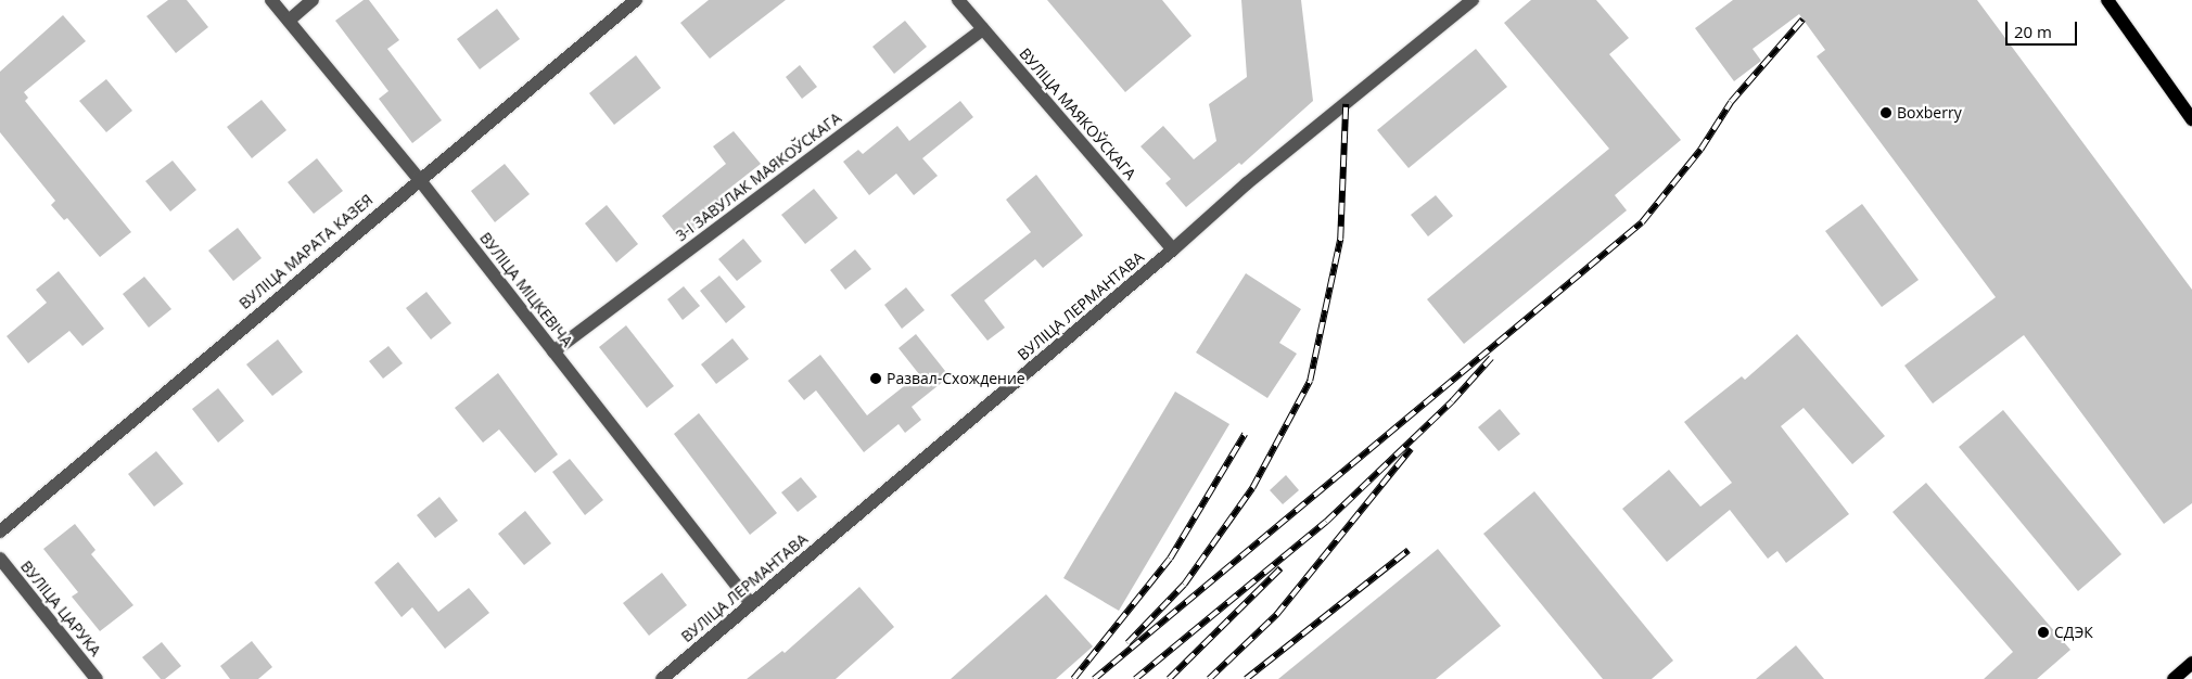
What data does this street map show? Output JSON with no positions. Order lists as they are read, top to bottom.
{
  "streets": {
    "street": [
      "ВУЛІЦА МАЯКОЎСКАГА",
      "3-І ЗАВУЛАК МАЯКОЎСКАГА",
      "ВУЛІЦА МАРАТА КАЗЕЯ",
      "ВУЛІЦА МІЦКЕВІЧА",
      "ВУЛІЦА ЛЕРМАНТАВА",
      "ВУЛІЦА ЦАРУКА"
    ]
  },
  "crossings": [
    ["ВУЛІЦА МАЯКОЎСКАГА", "3-І ЗАВУЛАК МАЯКОЎСКАГА"],
    ["ВУЛІЦА МАЯКОЎСКАГА", "ВУЛІЦА ЛЕРМАНТАВА"],
    ["3-І ЗАВУЛАК МАЯКОЎСКАГА", "ВУЛІЦА МІЦКЕВІЧА"],
    ["ВУЛІЦА МАРАТА КАЗЕЯ", "ВУЛІЦА МІЦКЕВІЧА"],
    ["ВУЛІЦА МІЦКЕВІЧА", "ВУЛІЦА ЛЕРМАНТАВА"]
  ],
  "places": ["Boxberry", "Развал-Схождение", "СДЭК"],
  "scale_bar": "20 m"
}
